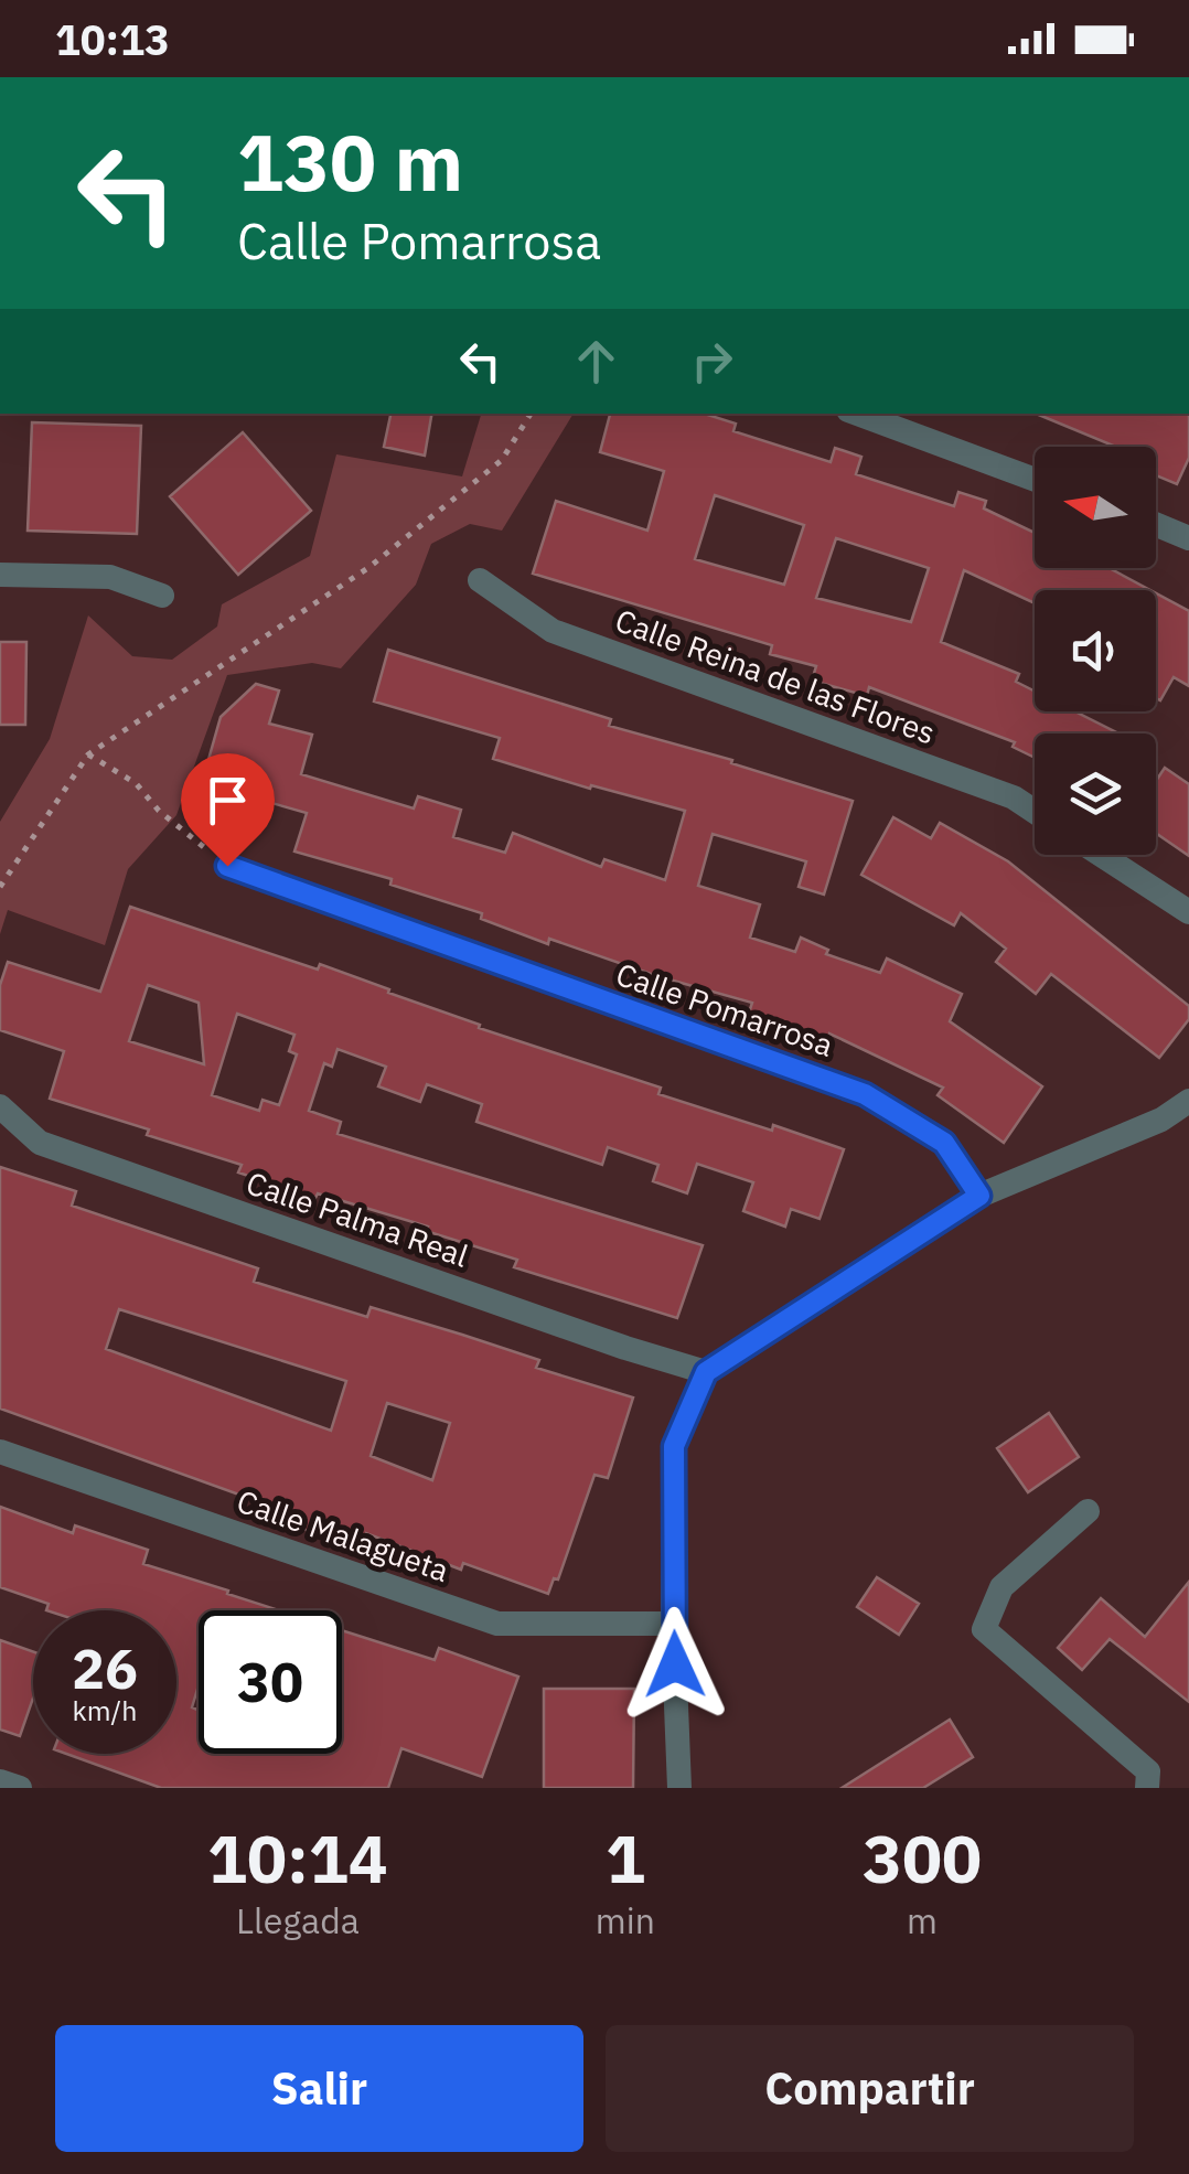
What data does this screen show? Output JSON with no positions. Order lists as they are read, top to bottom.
{
  "streets": {
    "street": [
      "Calle Reina de las Flores",
      "Calle Pomarrosa",
      "Calle Palma Real",
      "Calle Malagueta"
    ]
  },
  "north": "left",
  "page": {
    "status": "10:13",
    "turn": ["130 m", "Calle Pomarrosa"],
    "speed": "26 km/h",
    "limit": "30",
    "eta": [
      "10:14",
      "Llegada",
      "1",
      "min",
      "300",
      "m"
    ],
    "buttons": ["Salir", "Compartir"]
  }
}
